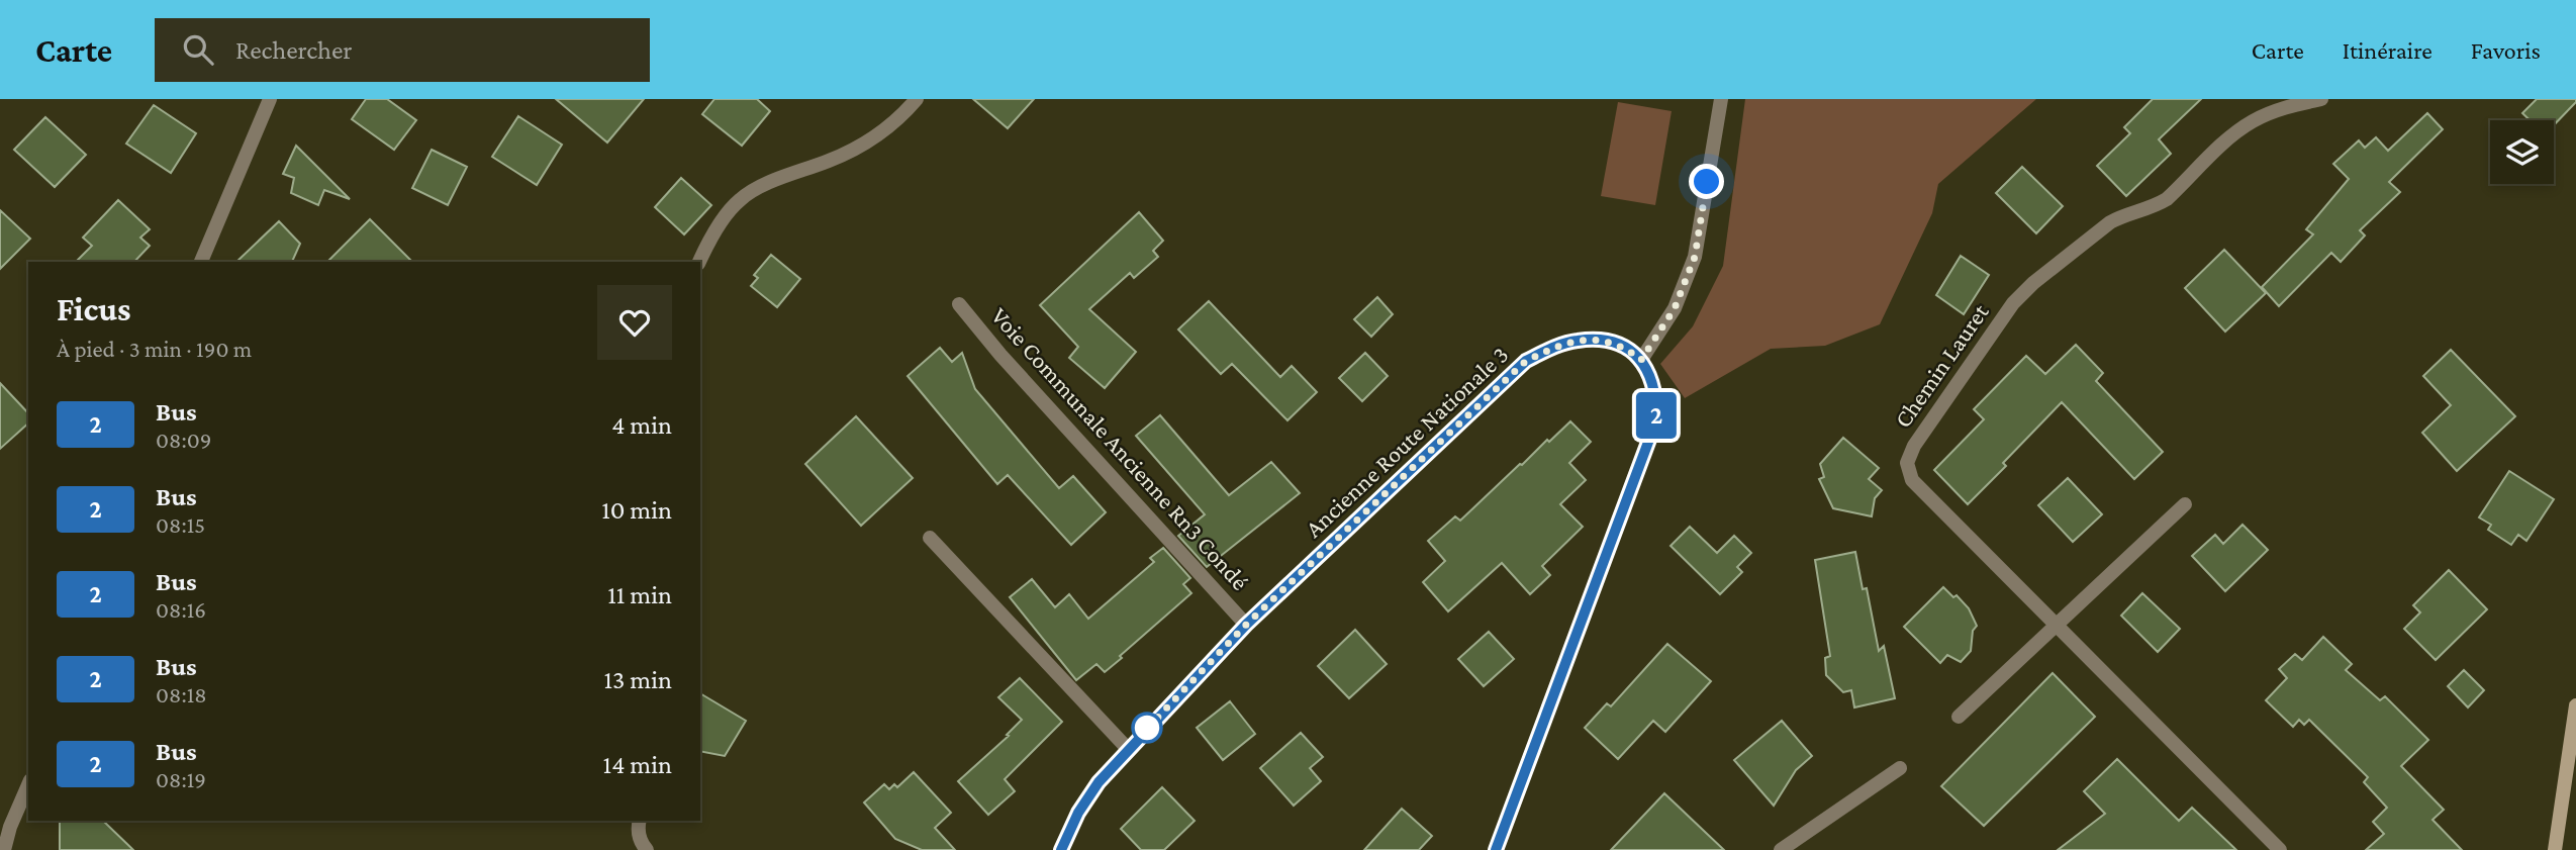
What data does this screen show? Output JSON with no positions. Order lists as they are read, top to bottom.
{
  "streets": {
    "main road": ["Ancienne Route Nationale 3"],
    "street": ["Chemin Lauret", "Voie Communale Ancienne Rn3 Condé"]
  },
  "crossings": [
    ["Ancienne Route Nationale 3", "Voie Communale Ancienne Rn3 Condé"]
  ],
  "lines": ["bus line 2"],
  "page": {
    "header": "Carte",
    "search": "Rechercher",
    "nav": ["Carte", "Itinéraire", "Favoris"],
    "on_map": "2",
    "heading": ["Ficus", "À pied · 3 min · 190 m"],
    "list": [
      {
        "mark": "2",
        "name": "Bus",
        "note": "08:09",
        "value": "4 min"
      },
      {
        "mark": "2",
        "name": "Bus",
        "note": "08:15",
        "value": "10 min"
      },
      {
        "mark": "2",
        "name": "Bus",
        "note": "08:16",
        "value": "11 min"
      },
      {
        "mark": "2",
        "name": "Bus",
        "note": "08:18",
        "value": "13 min"
      },
      {
        "mark": "2",
        "name": "Bus",
        "note": "08:19",
        "value": "14 min"
      }
    ]
  }
}
